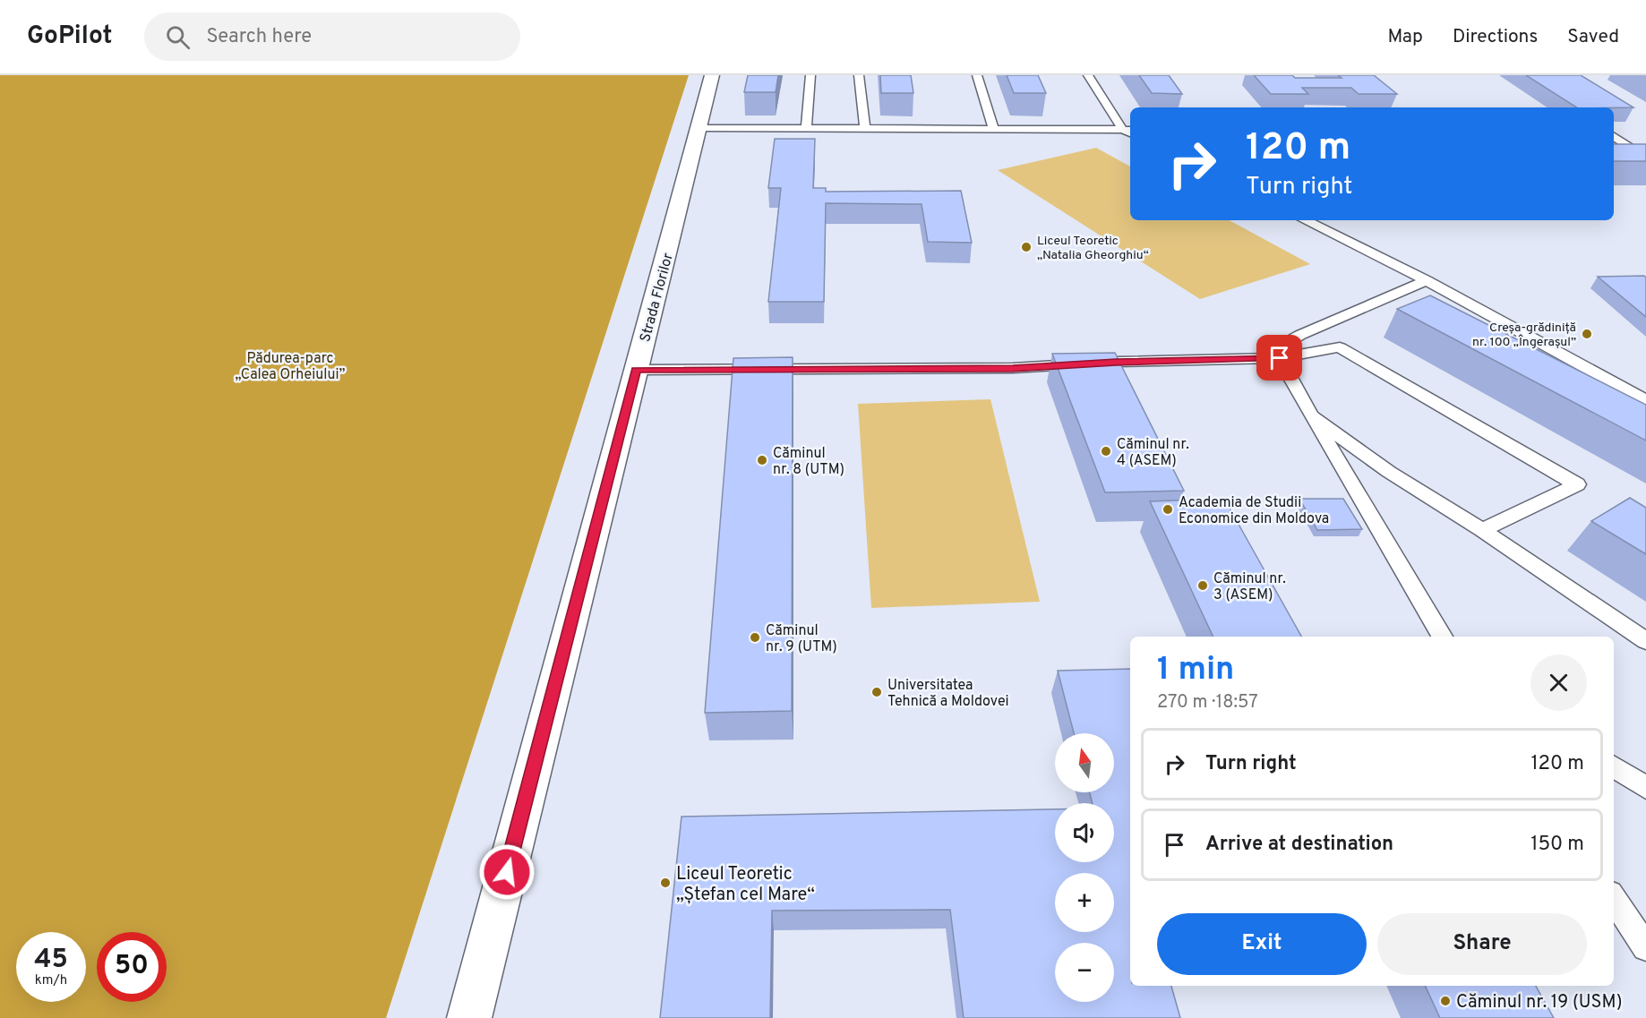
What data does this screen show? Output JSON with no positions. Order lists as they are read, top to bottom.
{
  "streets": {
    "main road": ["Strada Florilor"]
  },
  "parks": ["Pădurea-parc „Calea Orheiului”"],
  "places": [
    "Liceul Teoretic „Natalia Gheorghiu“",
    "Creșa-grădiniță nr. 100 „Îngerașul”",
    "Căminul nr. 4 (ASEM)",
    "Căminul nr. 8 (UTM)",
    "Academia de Studii Economice din Moldova",
    "Căminul nr. 3 (ASEM)",
    "Căminul nr. 9 (UTM)",
    "Universitatea Tehnică a Moldovei",
    "Liceul Teoretic „Ștefan cel Mare“",
    "Căminul nr. 19 (USM)"
  ],
  "north": "top",
  "page": {
    "header": "GoPilot",
    "search": "Search here",
    "nav": ["Map", "Directions", "Saved"],
    "turn": ["120 m", "Turn right"],
    "heading": ["1 min", "270 m · 18:57"],
    "list": [
      {
        "name": "Turn right",
        "value": "120 m"
      },
      {
        "name": "Arrive at destination",
        "value": "150 m"
      }
    ],
    "map_buttons": ["+", "−"],
    "buttons": ["Exit", "Share"],
    "speed": "45 km/h",
    "limit": "50"
  }
}
